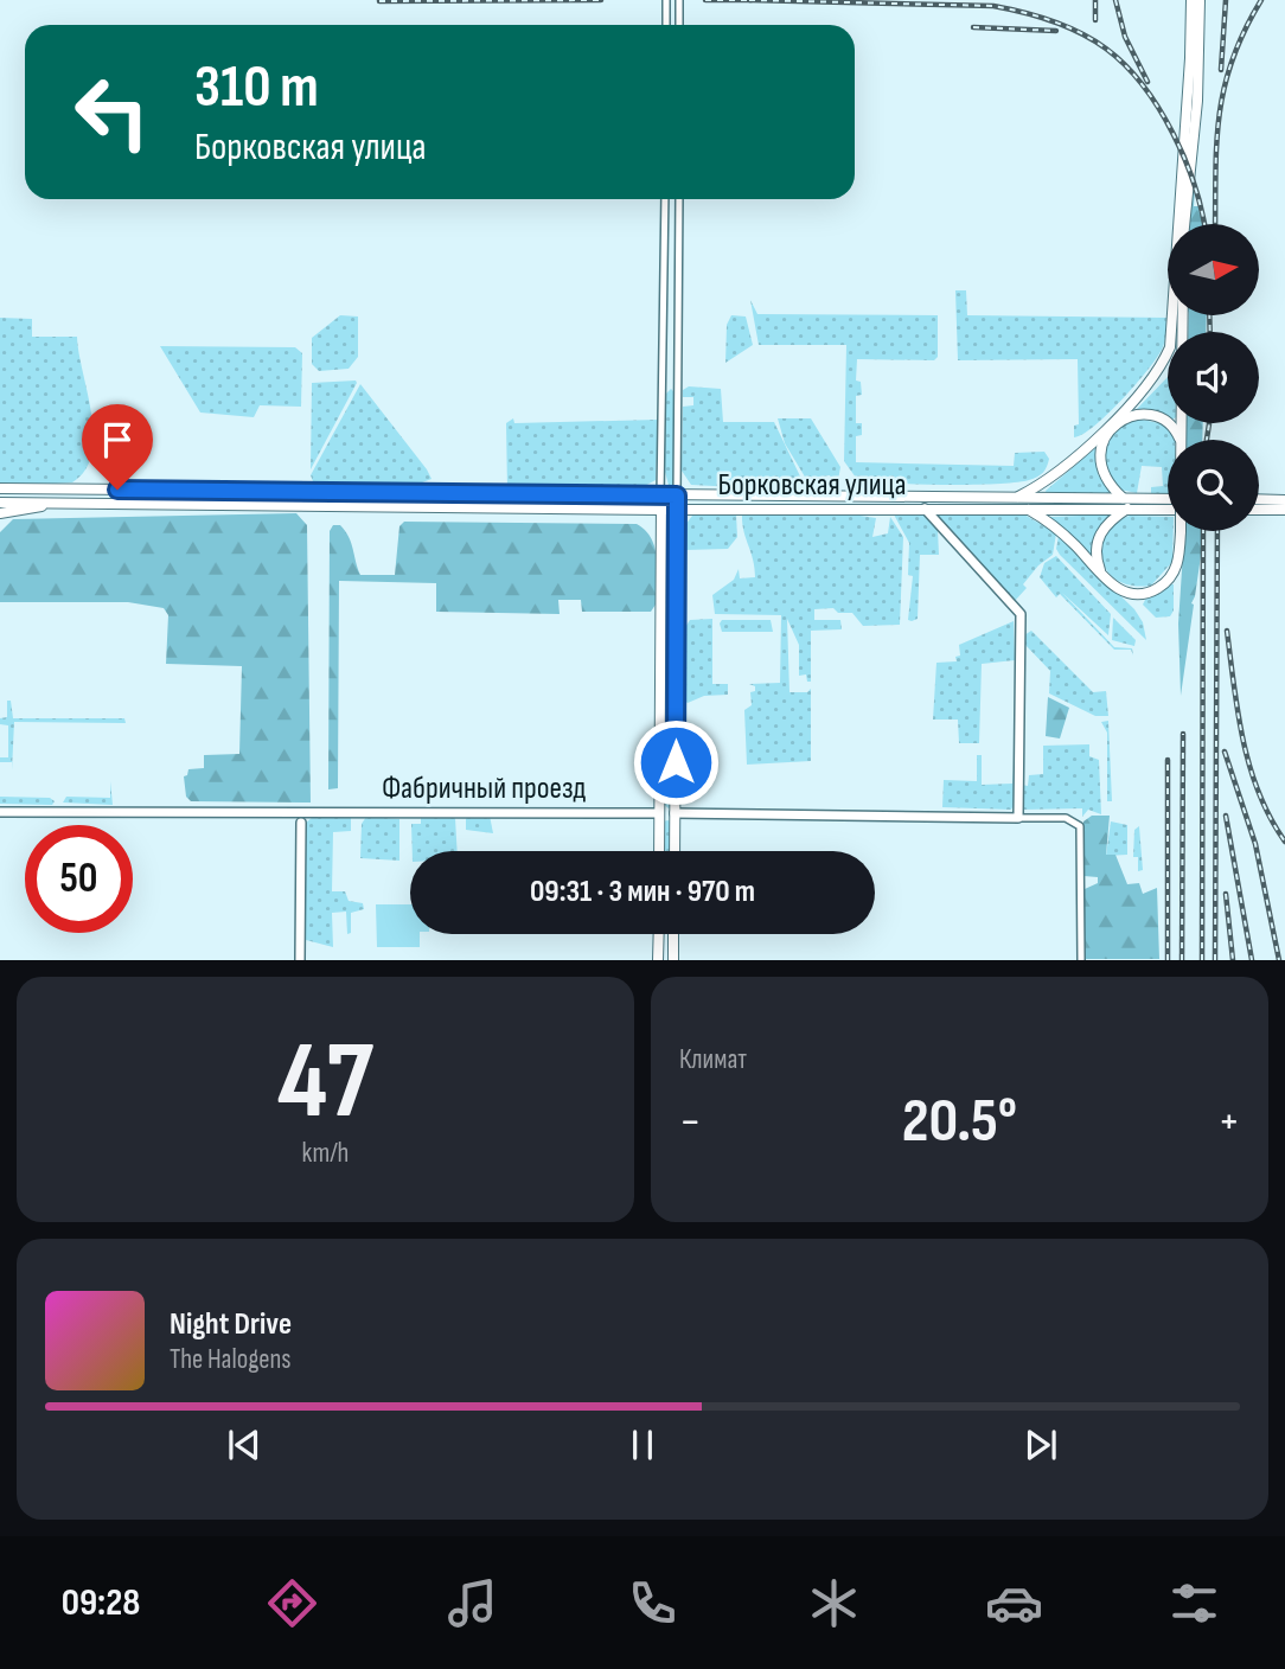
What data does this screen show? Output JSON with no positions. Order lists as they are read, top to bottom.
{
  "streets": {
    "main road": ["Борковская улица", "Фабричный проезд"]
  },
  "north": "right",
  "page": {
    "turn": ["310 m", "Борковская улица"],
    "limit": "50",
    "trip": "09:31 · 3 мин · 970 m",
    "tile": [
      ["47", "km/h"],
      "Климат"
    ],
    "heat": ["−", "20.5°", "+"],
    "song": ["Night Drive", "The Halogens"],
    "tabs": "09:28"
  }
}
